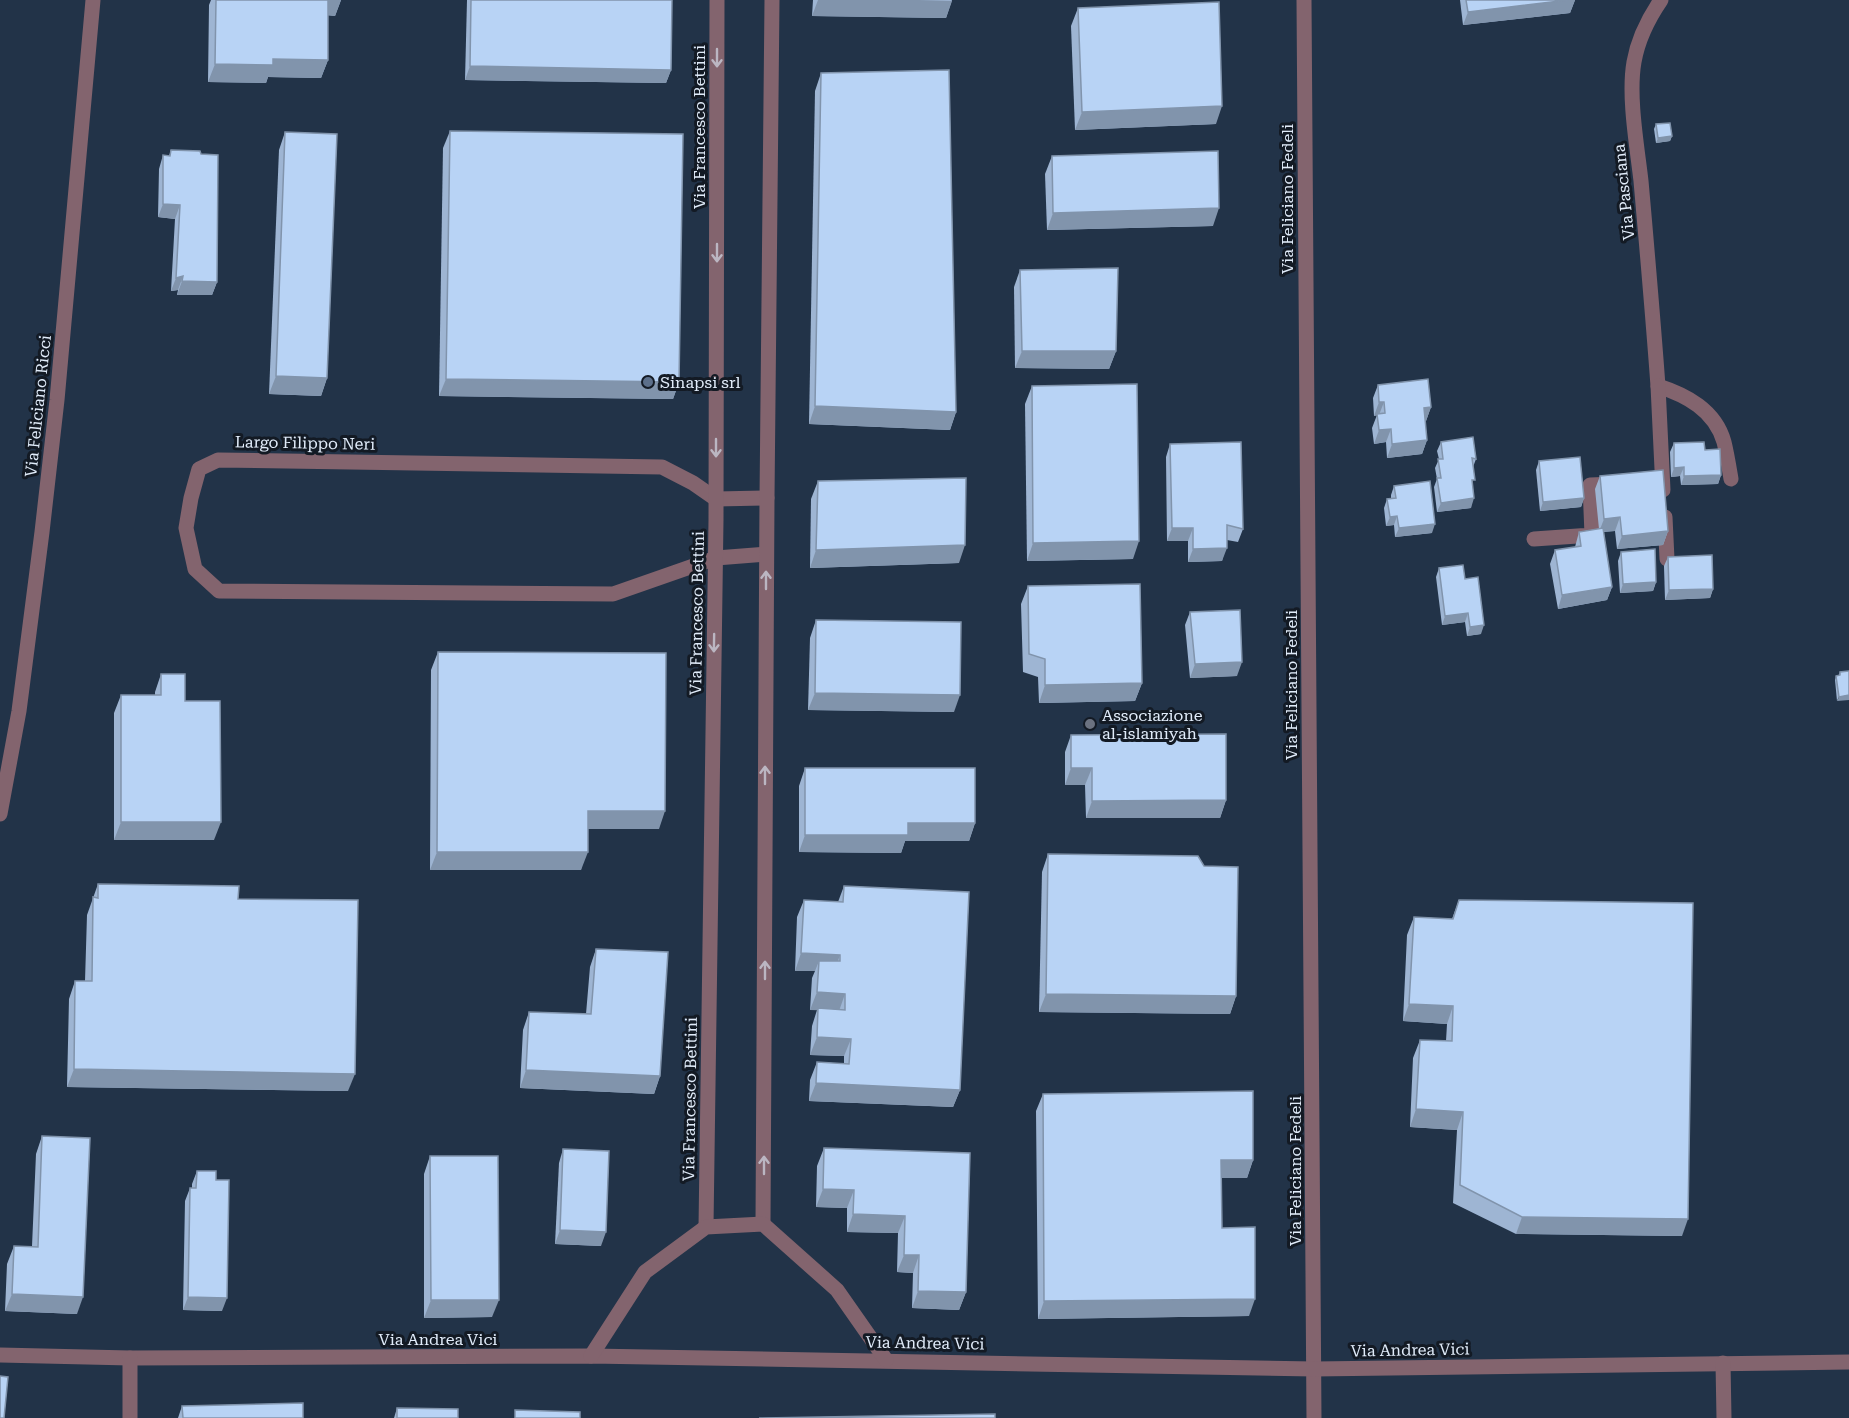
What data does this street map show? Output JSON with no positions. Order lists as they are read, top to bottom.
{
  "streets": {
    "street": [
      "Via Francesco Bettini",
      "Via Pasciana",
      "Via Feliciano Fedeli",
      "Via Feliciano Ricci",
      "Largo Filippo Neri",
      "Via Andrea Vici"
    ]
  },
  "crossings": [
    ["Via Francesco Bettini", "Largo Filippo Neri"],
    ["Via Feliciano Fedeli", "Via Andrea Vici"]
  ],
  "places": ["Sinapsi srl", "Associazione al-islamiyah"]
}
